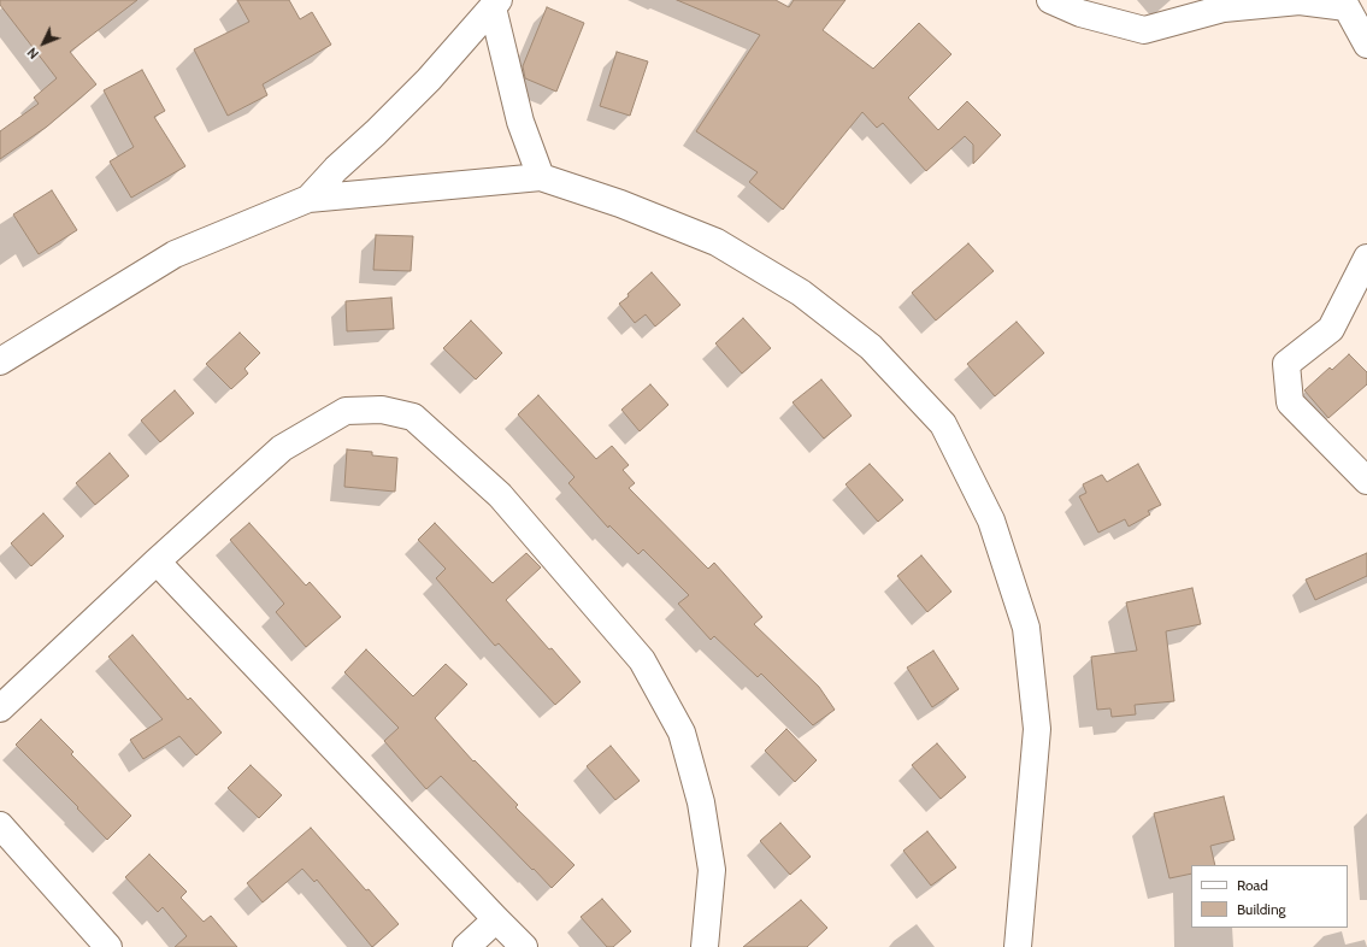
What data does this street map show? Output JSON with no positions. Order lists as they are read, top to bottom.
{
  "legend": ["Road", "Building"],
  "north": "bottom left"
}
